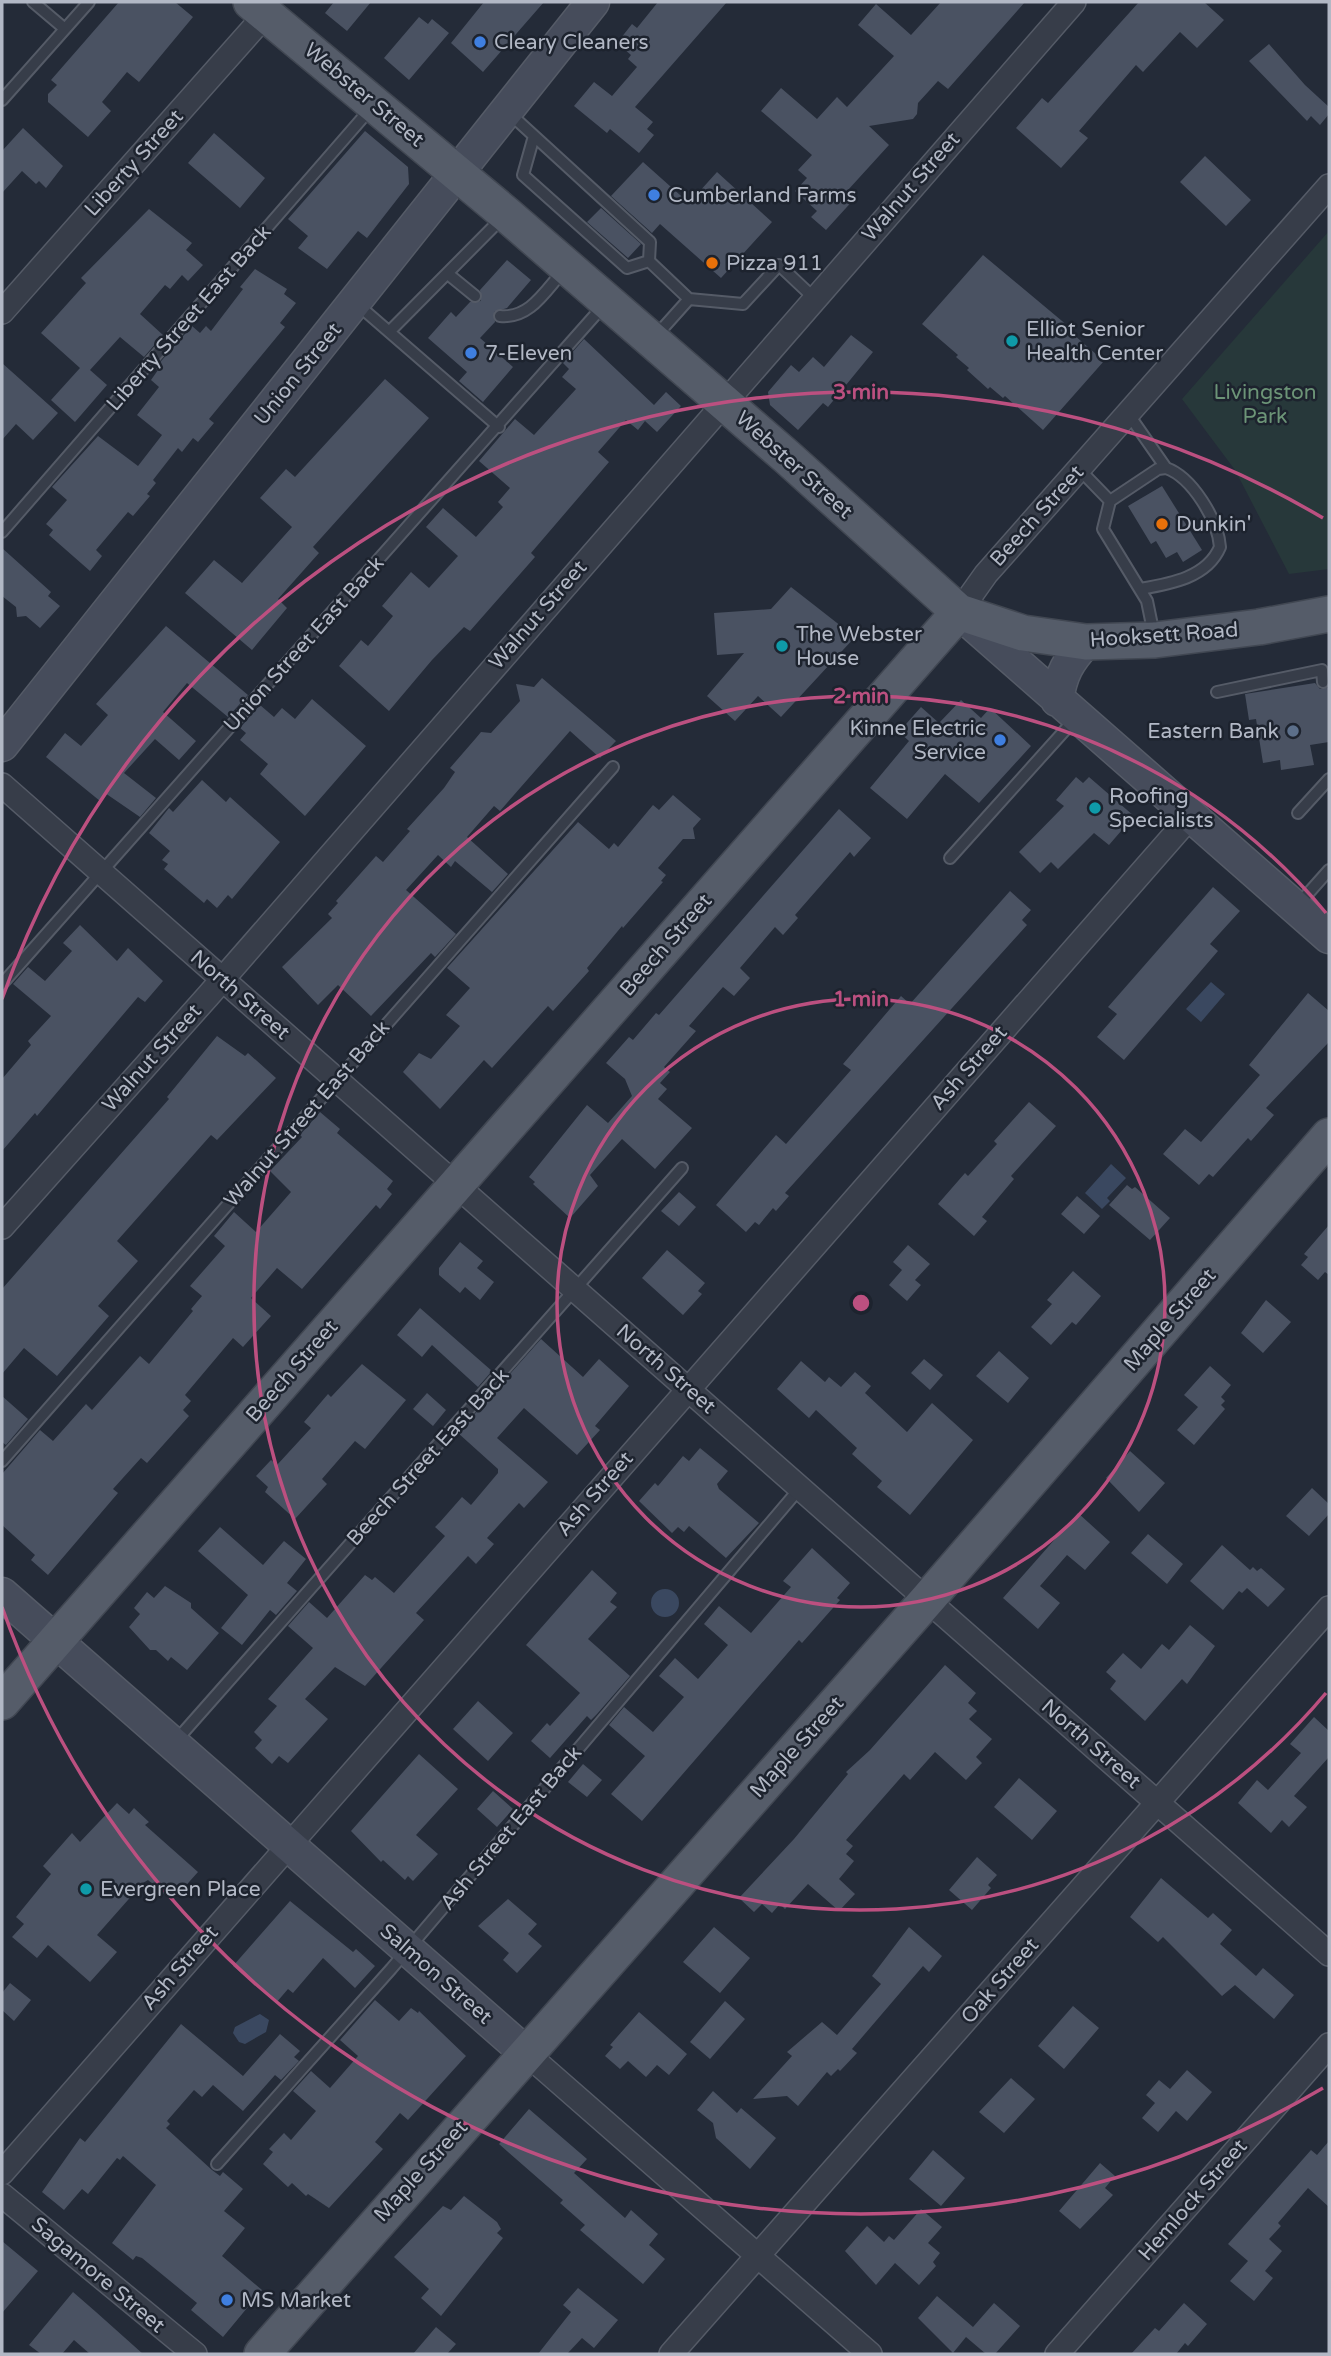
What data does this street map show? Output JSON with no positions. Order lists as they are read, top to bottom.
{
  "streets": {
    "main road": [
      "Webster Street",
      "Beech Street",
      "Hooksett Road",
      "Maple Street"
    ],
    "street": [
      "Liberty Street",
      "Walnut Street",
      "Union Street",
      "North Street",
      "Ash Street",
      "Salmon Street",
      "Oak Street",
      "Hemlock Street",
      "Sagamore Street"
    ],
    "lane": [
      "Liberty Street East Back",
      "Union Street East Back",
      "Walnut Street East Back",
      "Beech Street East Back",
      "Ash Street East Back"
    ]
  },
  "crossings": [
    ["Webster Street", "Liberty Street"],
    ["Webster Street", "Walnut Street"],
    ["Webster Street", "Liberty Street East Back"],
    ["Webster Street", "Union Street"],
    ["Webster Street", "Beech Street"],
    ["Webster Street", "Hooksett Road"],
    ["Webster Street", "Union Street East Back"],
    ["Webster Street", "Ash Street"],
    ["Walnut Street", "North Street"],
    ["Beech Street", "Hooksett Road"],
    ["Beech Street", "North Street"],
    ["Beech Street", "Salmon Street"],
    ["Union Street East Back", "North Street"],
    ["North Street", "Ash Street"],
    ["North Street", "Walnut Street East Back"],
    ["North Street", "Maple Street"],
    ["North Street", "Beech Street East Back"],
    ["North Street", "Ash Street East Back"],
    ["North Street", "Oak Street"],
    ["Ash Street", "Salmon Street"],
    ["Maple Street", "Salmon Street"],
    ["Beech Street East Back", "Salmon Street"],
    ["Ash Street East Back", "Salmon Street"],
    ["Salmon Street", "Oak Street"]
  ],
  "parks": ["Livingston Park"],
  "places": [
    "Cleary Cleaners",
    "Cumberland Farms",
    "Pizza 911",
    "Elliot Senior Health Center",
    "7-Eleven",
    "Dunkin'",
    "The Webster House",
    "Eastern Bank",
    "Kinne Electric Service",
    "Roofing Specialists",
    "Evergreen Place",
    "MS Market"
  ],
  "rings": ["3 min", "2 min", "1 min"]
}
